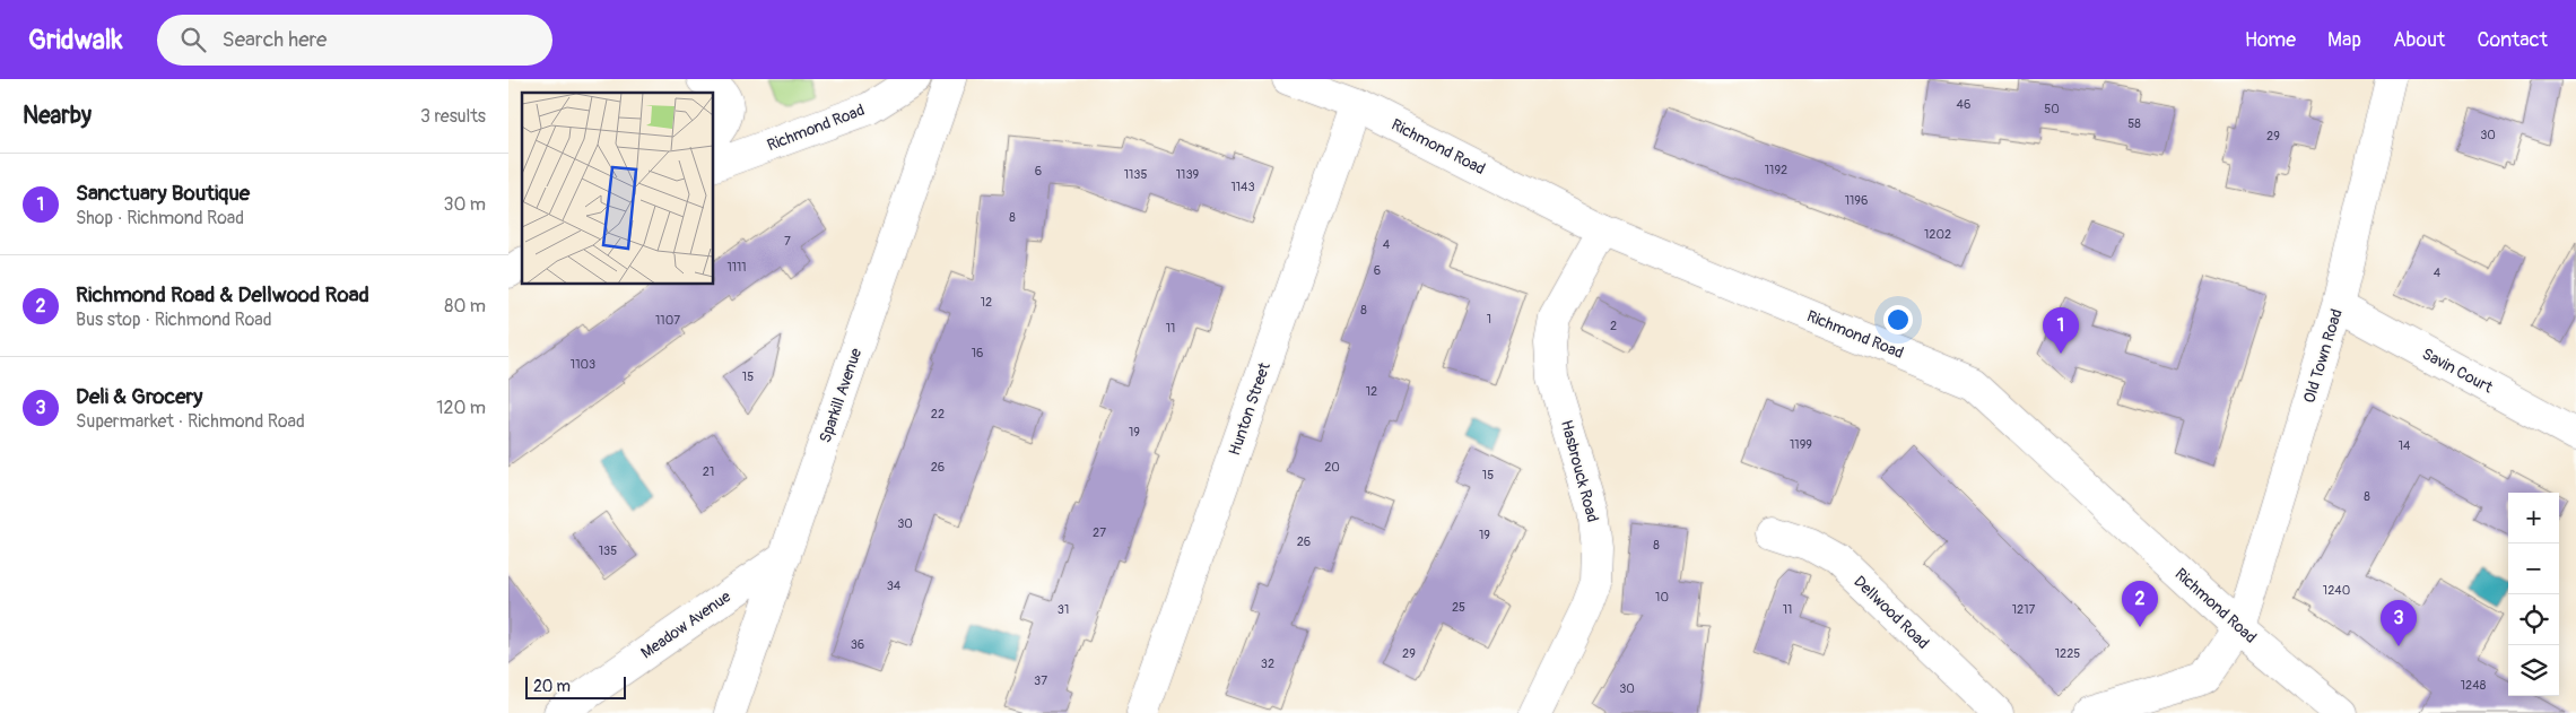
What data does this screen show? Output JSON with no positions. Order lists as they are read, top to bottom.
{
  "streets": {
    "street": [
      "Richmond Road",
      "Old Town Road",
      "Savin Court",
      "Sparkill Avenue",
      "Hunton Street",
      "Hasbrouck Road",
      "Dellwood Road",
      "Meadow Avenue"
    ]
  },
  "crossings": [
    ["Richmond Road", "Old Town Road"],
    ["Richmond Road", "Hunton Street"],
    ["Richmond Road", "Hasbrouck Road"],
    ["Old Town Road", "Savin Court"],
    ["Sparkill Avenue", "Meadow Avenue"]
  ],
  "house_numbers": [
    "46",
    "50",
    "58",
    "30",
    "29",
    "1192",
    "6",
    "1135",
    "1139",
    "1143",
    "1196",
    "8",
    "1202",
    "7",
    "4",
    "1111",
    "6",
    "4",
    "12",
    "8",
    "1",
    "1107",
    "2",
    "11",
    "16",
    "1103",
    "15",
    "12",
    "22",
    "19",
    "1199",
    "14",
    "26",
    "20",
    "21",
    "15",
    "8",
    "30",
    "27",
    "19",
    "26",
    "8",
    "135",
    "34",
    "1240",
    "10",
    "25",
    "31",
    "11",
    "1217",
    "36",
    "29",
    "1225",
    "32",
    "37",
    "1248",
    "30"
  ],
  "scale_bar": "20 m",
  "page": {
    "header": "Gridwalk",
    "search": "Search here",
    "nav": [
      "Home",
      "Map",
      "About",
      "Contact"
    ],
    "heading": ["Nearby", "3 results"],
    "list": [
      {
        "mark": "1",
        "name": "Sanctuary Boutique",
        "note": "Shop · Richmond Road",
        "value": "30 m"
      },
      {
        "mark": "2",
        "name": "Richmond Road & Dellwood Road",
        "note": "Bus stop · Richmond Road",
        "value": "80 m"
      },
      {
        "mark": "3",
        "name": "Deli & Grocery",
        "note": "Supermarket · Richmond Road",
        "value": "120 m"
      }
    ],
    "pins": ["1", "2", "3"],
    "map_buttons": ["+", "−"],
    "scale": "20 m"
  }
}
